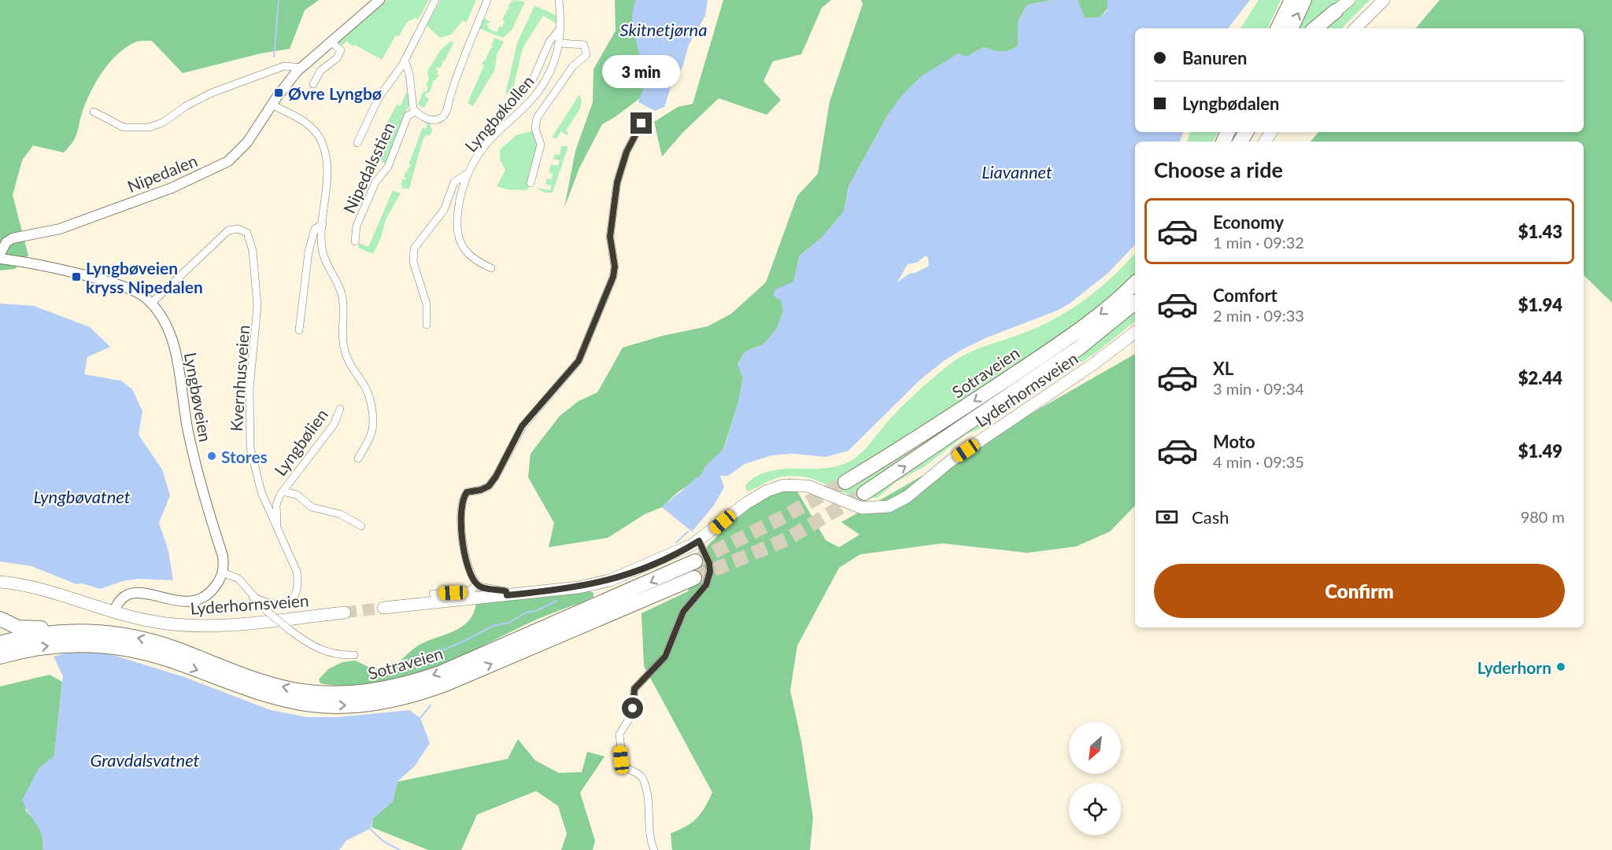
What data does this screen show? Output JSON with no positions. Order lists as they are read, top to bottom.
{
  "streets": {
    "highway": ["Sotraveien"],
    "main road": ["Lyderhornsveien"],
    "street": [
      "Lyngbøkollen",
      "Nipedalsstien",
      "Nipedalen",
      "Kvernhusveien",
      "Lyngbøveien",
      "Lyngbølien"
    ]
  },
  "crossings": [
    ["Kvernhusveien", "Lyngbøveien"],
    ["Kvernhusveien", "Lyngbølien"]
  ],
  "water": [
    "Skitnetjørna",
    "Liavannet",
    "Lyngbøvatnet",
    "Gravdalsvatnet"
  ],
  "places": {
    "transit": ["Øvre Lyngbø", "Lyngbøveien kryss Nipedalen"],
    "other": ["Stores", "Lyderhorn"]
  },
  "north": "bottom left",
  "page": {
    "banner": ["Banuren", "Lyngbødalen"],
    "bubble": "3 min",
    "heading": "Choose a ride",
    "list": [
      {
        "name": "Economy",
        "note": "1 min · 09:32",
        "value": "$1.43"
      },
      {
        "name": "Comfort",
        "note": "2 min · 09:33",
        "value": "$1.94"
      },
      {
        "name": "XL",
        "note": "3 min · 09:34",
        "value": "$2.44"
      },
      {
        "name": "Moto",
        "note": "4 min · 09:35",
        "value": "$1.49"
      }
    ],
    "pay": ["Cash", "980 m"],
    "buttons": "Confirm"
  }
}
